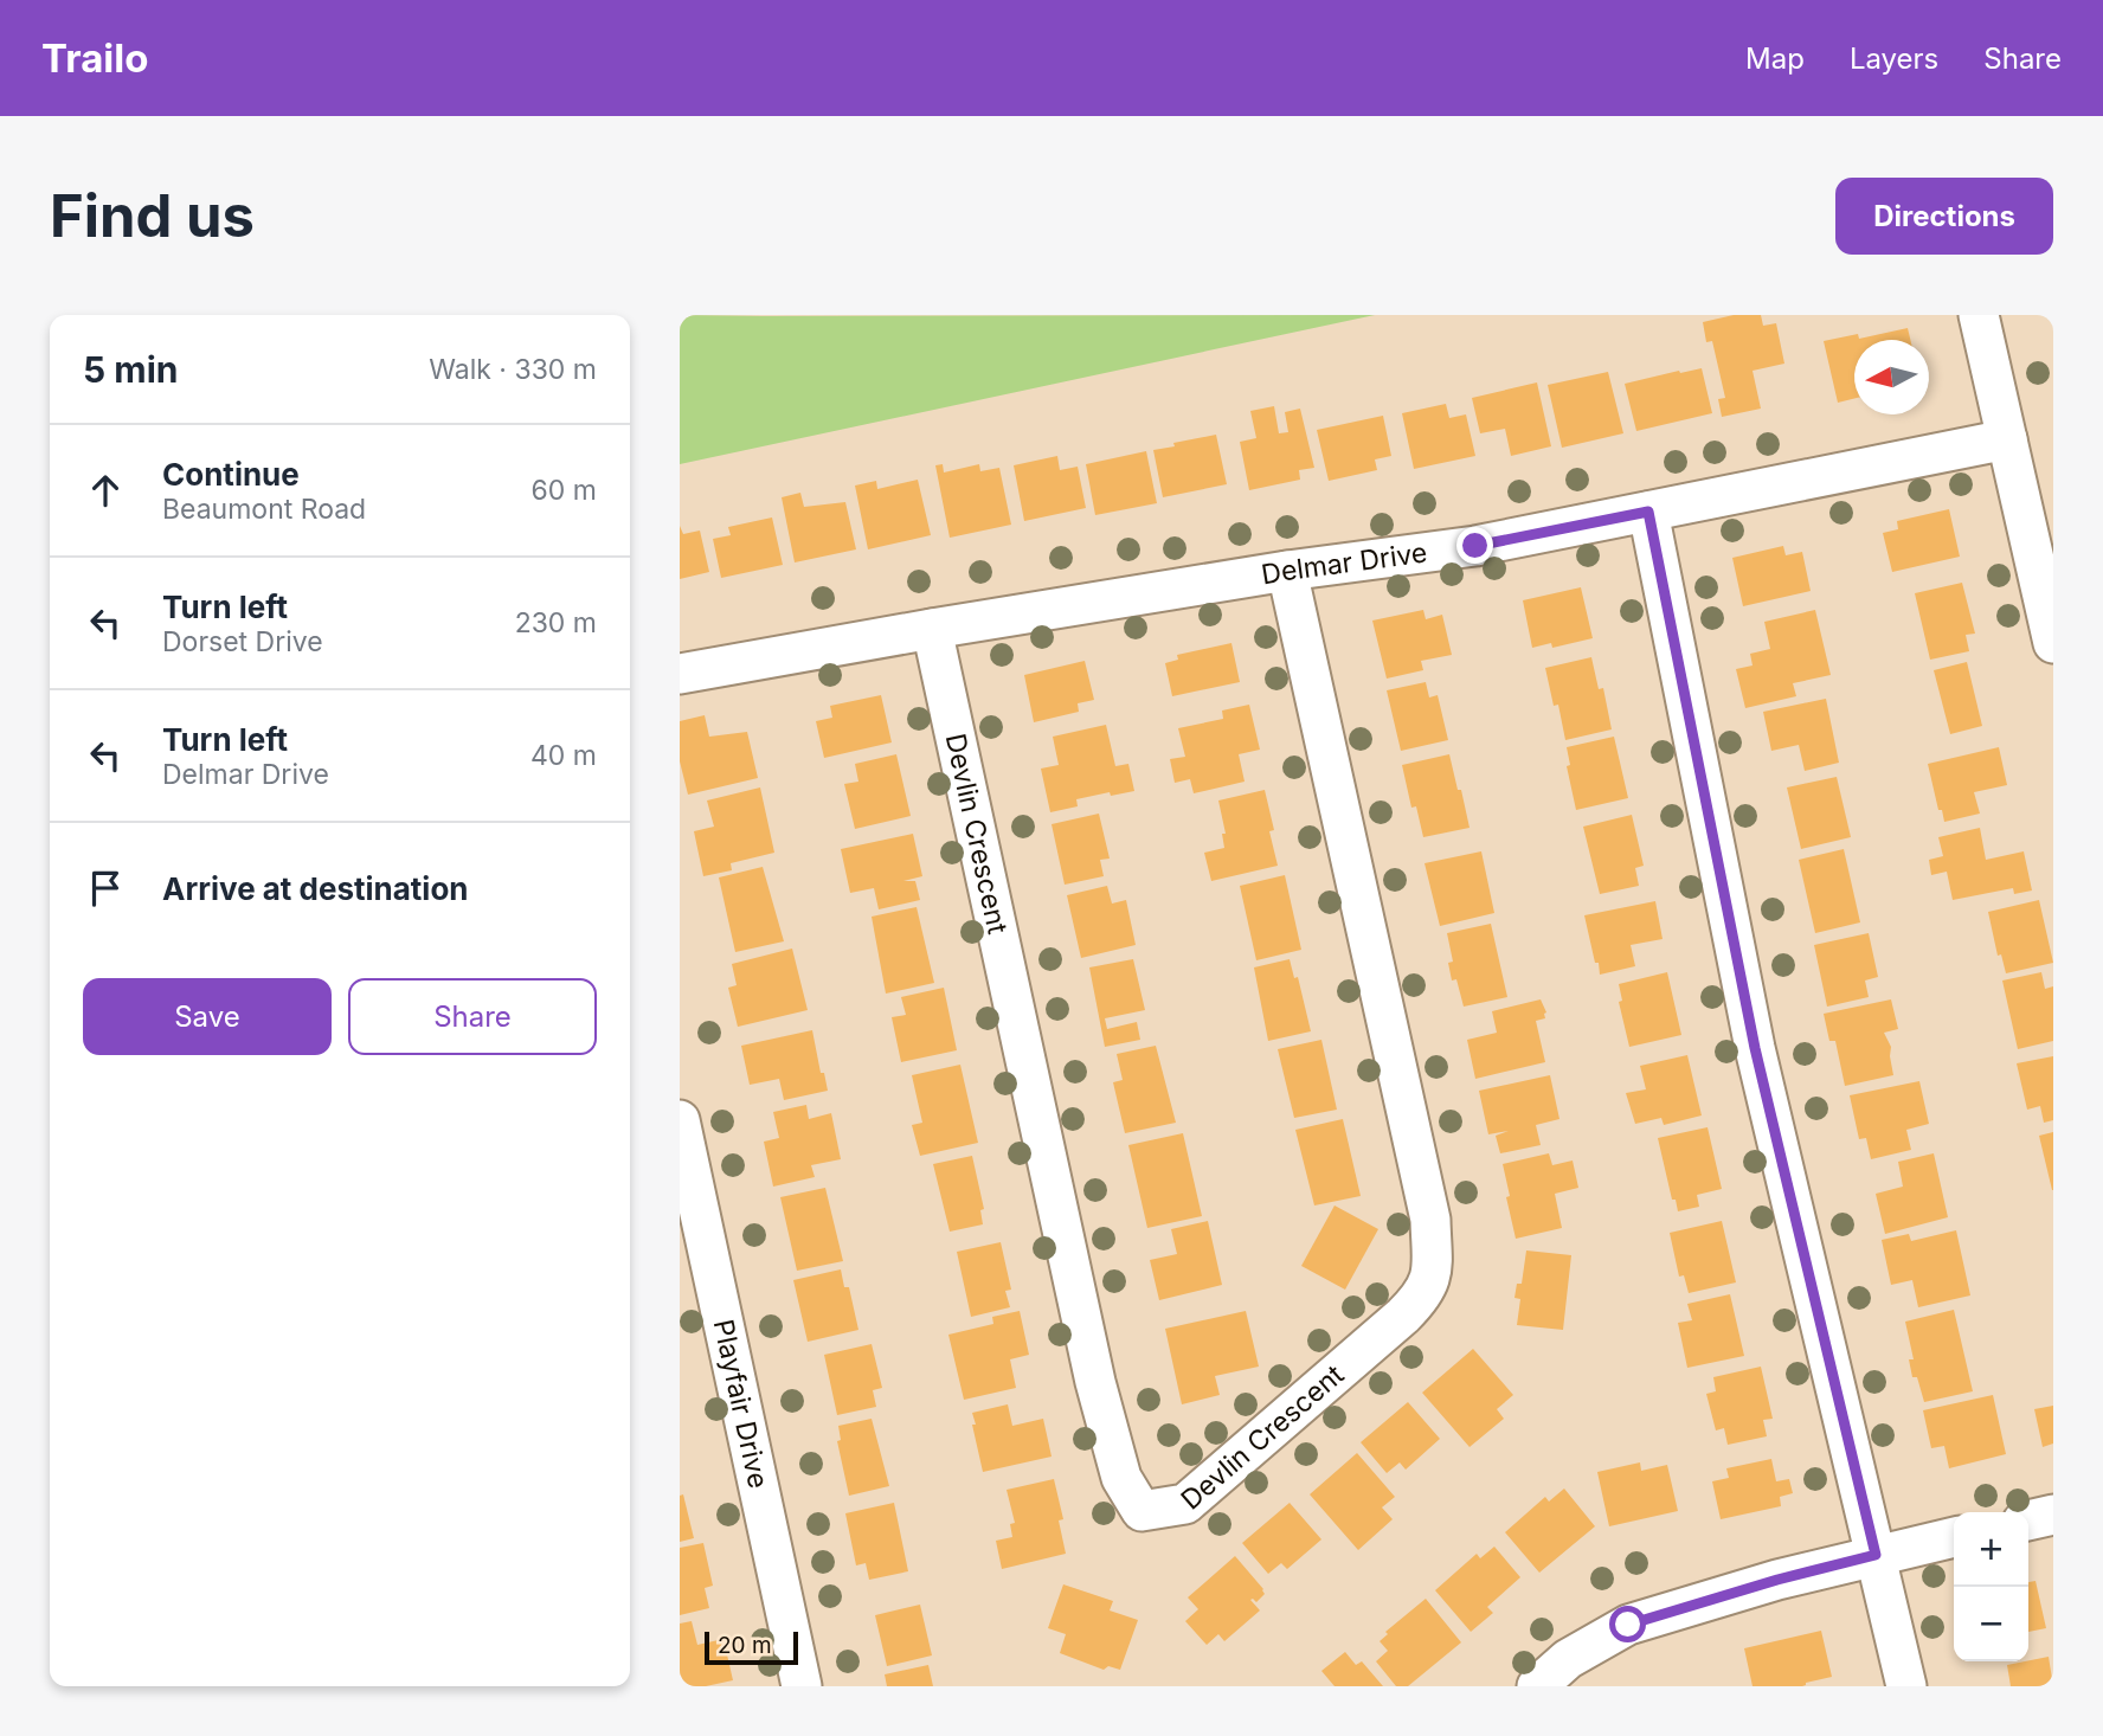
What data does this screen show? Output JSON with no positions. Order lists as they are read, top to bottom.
{
  "streets": {
    "street": ["Delmar Drive", "Devlin Crescent", "Playfair Drive"]
  },
  "crossings": [
    ["Delmar Drive", "Devlin Crescent"]
  ],
  "scale_bar": "20 m",
  "north": "left",
  "page": {
    "header": "Trailo",
    "nav": ["Map", "Layers", "Share"],
    "buttons": [
      "Directions",
      ["Save", "Share"]
    ],
    "title": "Find us",
    "heading": ["5 min", "Walk · 330 m"],
    "list": [
      ["Continue", "Beaumont Road", "60 m"],
      ["Turn left", "Dorset Drive", "230 m"],
      ["Turn left", "Delmar Drive", "40 m"],
      "Arrive at destination"
    ],
    "map_buttons": ["+", "−"],
    "scale": "20 m"
  }
}
